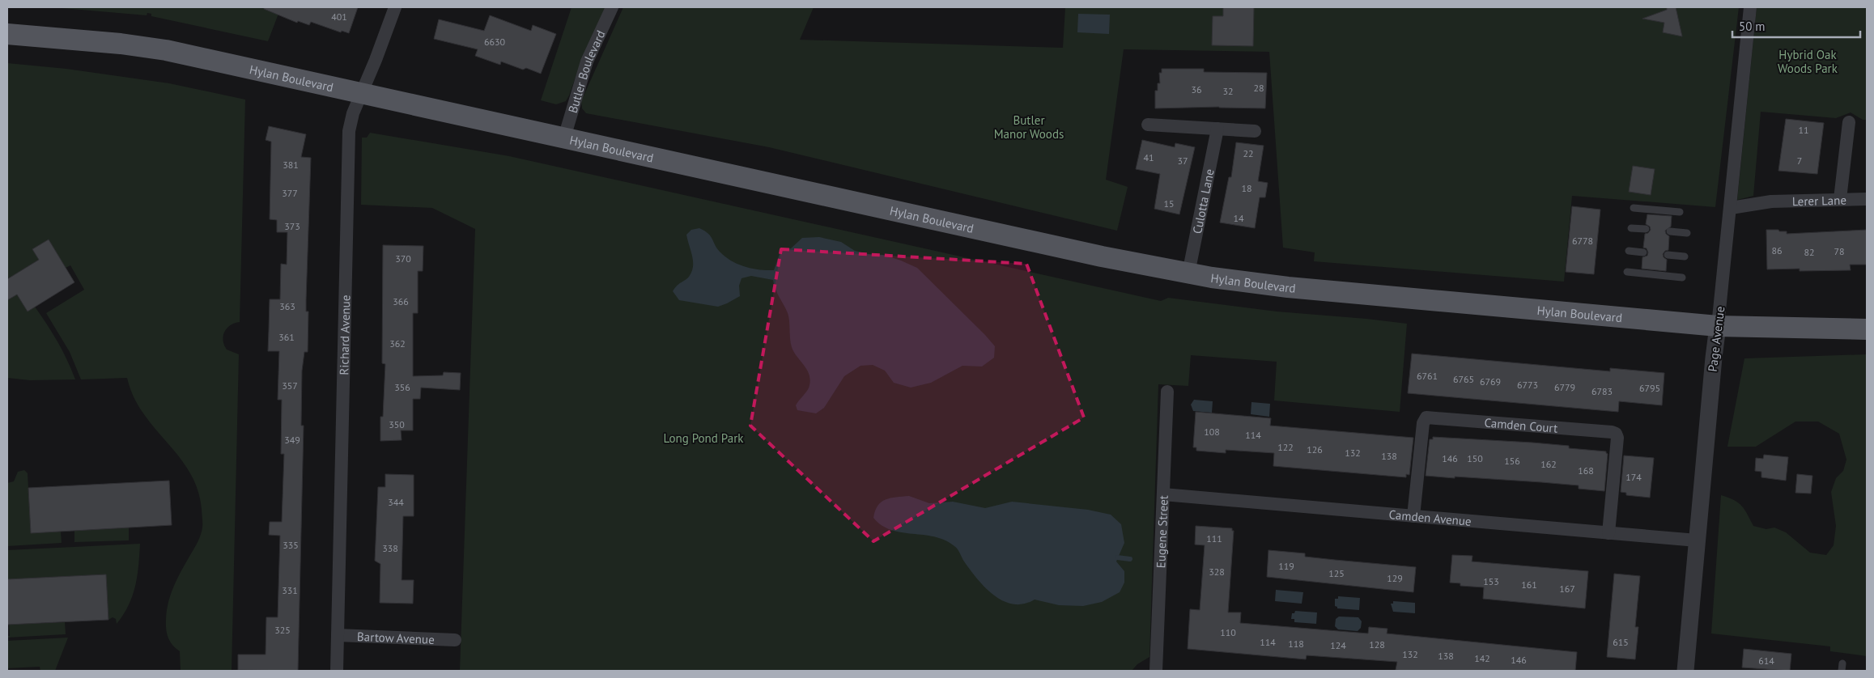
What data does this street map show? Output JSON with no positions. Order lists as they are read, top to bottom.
{
  "streets": {
    "main road": ["Hylan Boulevard"],
    "street": [
      "Butler Boulevard",
      "Lerer Lane",
      "Culotta Lane",
      "Richard Avenue",
      "Page Avenue",
      "Camden Court",
      "Camden Avenue",
      "Eugene Street",
      "Bartow Avenue"
    ]
  },
  "crossings": [
    ["Butler Boulevard", "Hylan Boulevard"],
    ["Hylan Boulevard", "Culotta Lane"],
    ["Hylan Boulevard", "Richard Avenue"],
    ["Hylan Boulevard", "Page Avenue"],
    ["Lerer Lane", "Page Avenue"],
    ["Richard Avenue", "Bartow Avenue"],
    ["Page Avenue", "Camden Avenue"],
    ["Camden Court", "Camden Avenue"],
    ["Camden Avenue", "Eugene Street"]
  ],
  "parks": ["Hybrid Oak Woods Park", "Butler Manor Woods", "Long Pond Park"],
  "house_numbers": [
    "401",
    "6630",
    "28",
    "36",
    "32",
    "11",
    "22",
    "41",
    "37",
    "7",
    "381",
    "18",
    "377",
    "15",
    "14",
    "373",
    "6778",
    "86",
    "78",
    "82",
    "370",
    "366",
    "363",
    "361",
    "362",
    "6761",
    "6765",
    "6769",
    "6773",
    "357",
    "356",
    "6779",
    "6795",
    "6783",
    "350",
    "108",
    "114",
    "349",
    "122",
    "126",
    "132",
    "138",
    "146",
    "150",
    "156",
    "162",
    "168",
    "174",
    "344",
    "111",
    "335",
    "338",
    "119",
    "328",
    "125",
    "129",
    "153",
    "161",
    "167",
    "331",
    "325",
    "110",
    "114",
    "615",
    "118",
    "128",
    "124",
    "132",
    "138",
    "142",
    "146",
    "614"
  ],
  "scale_bar": "50 m"
}
